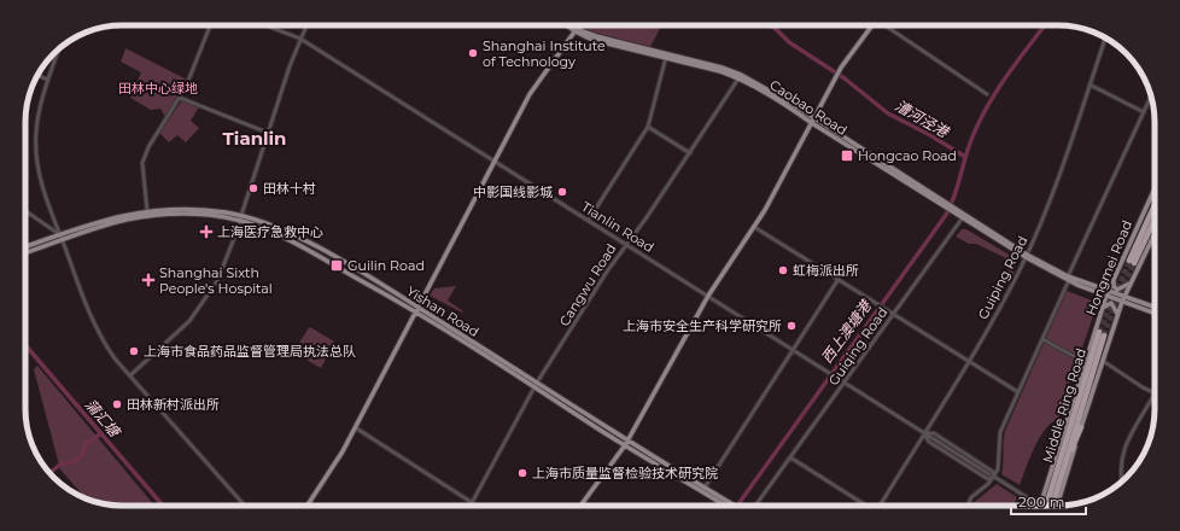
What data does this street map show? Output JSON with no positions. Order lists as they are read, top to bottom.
{
  "streets": {
    "highway": ["Middle Ring Road"],
    "main road": ["Caobao Road", "Hongmei Road", "Yishan Road"],
    "street": [
      "Tianlin Road",
      "Guiping Road",
      "Cangwu Road",
      "Guiqing Road"
    ]
  },
  "crossings": [
    ["Caobao Road", "Hongmei Road"],
    ["Caobao Road", "Guiping Road"],
    ["Caobao Road", "Cangwu Road"],
    ["Caobao Road", "Guiqing Road"],
    ["Tianlin Road", "Guiping Road"],
    ["Tianlin Road", "Cangwu Road"],
    ["Tianlin Road", "Guiqing Road"],
    ["Cangwu Road", "Yishan Road"]
  ],
  "districts": ["Tianlin"],
  "water": ["漕河泾港", "西上澳塘港", "蒲汇塘"],
  "parks": ["田林中心绿地"],
  "places": {
    "other": [
      "Shanghai Institute of Technology",
      "田林十村",
      "中影国线影城",
      "虹梅派出所",
      "上海市安全生产科学研究所",
      "上海市食品药品监督管理局执法总队",
      "田林新村派出所",
      "上海市质量监督检验技术研究院"
    ],
    "transit": ["Hongcao Road", "Guilin Road"],
    "health": ["上海医疗急救中心", "Shanghai Sixth People's Hospital"]
  },
  "scale_bar": "200 m"
}
